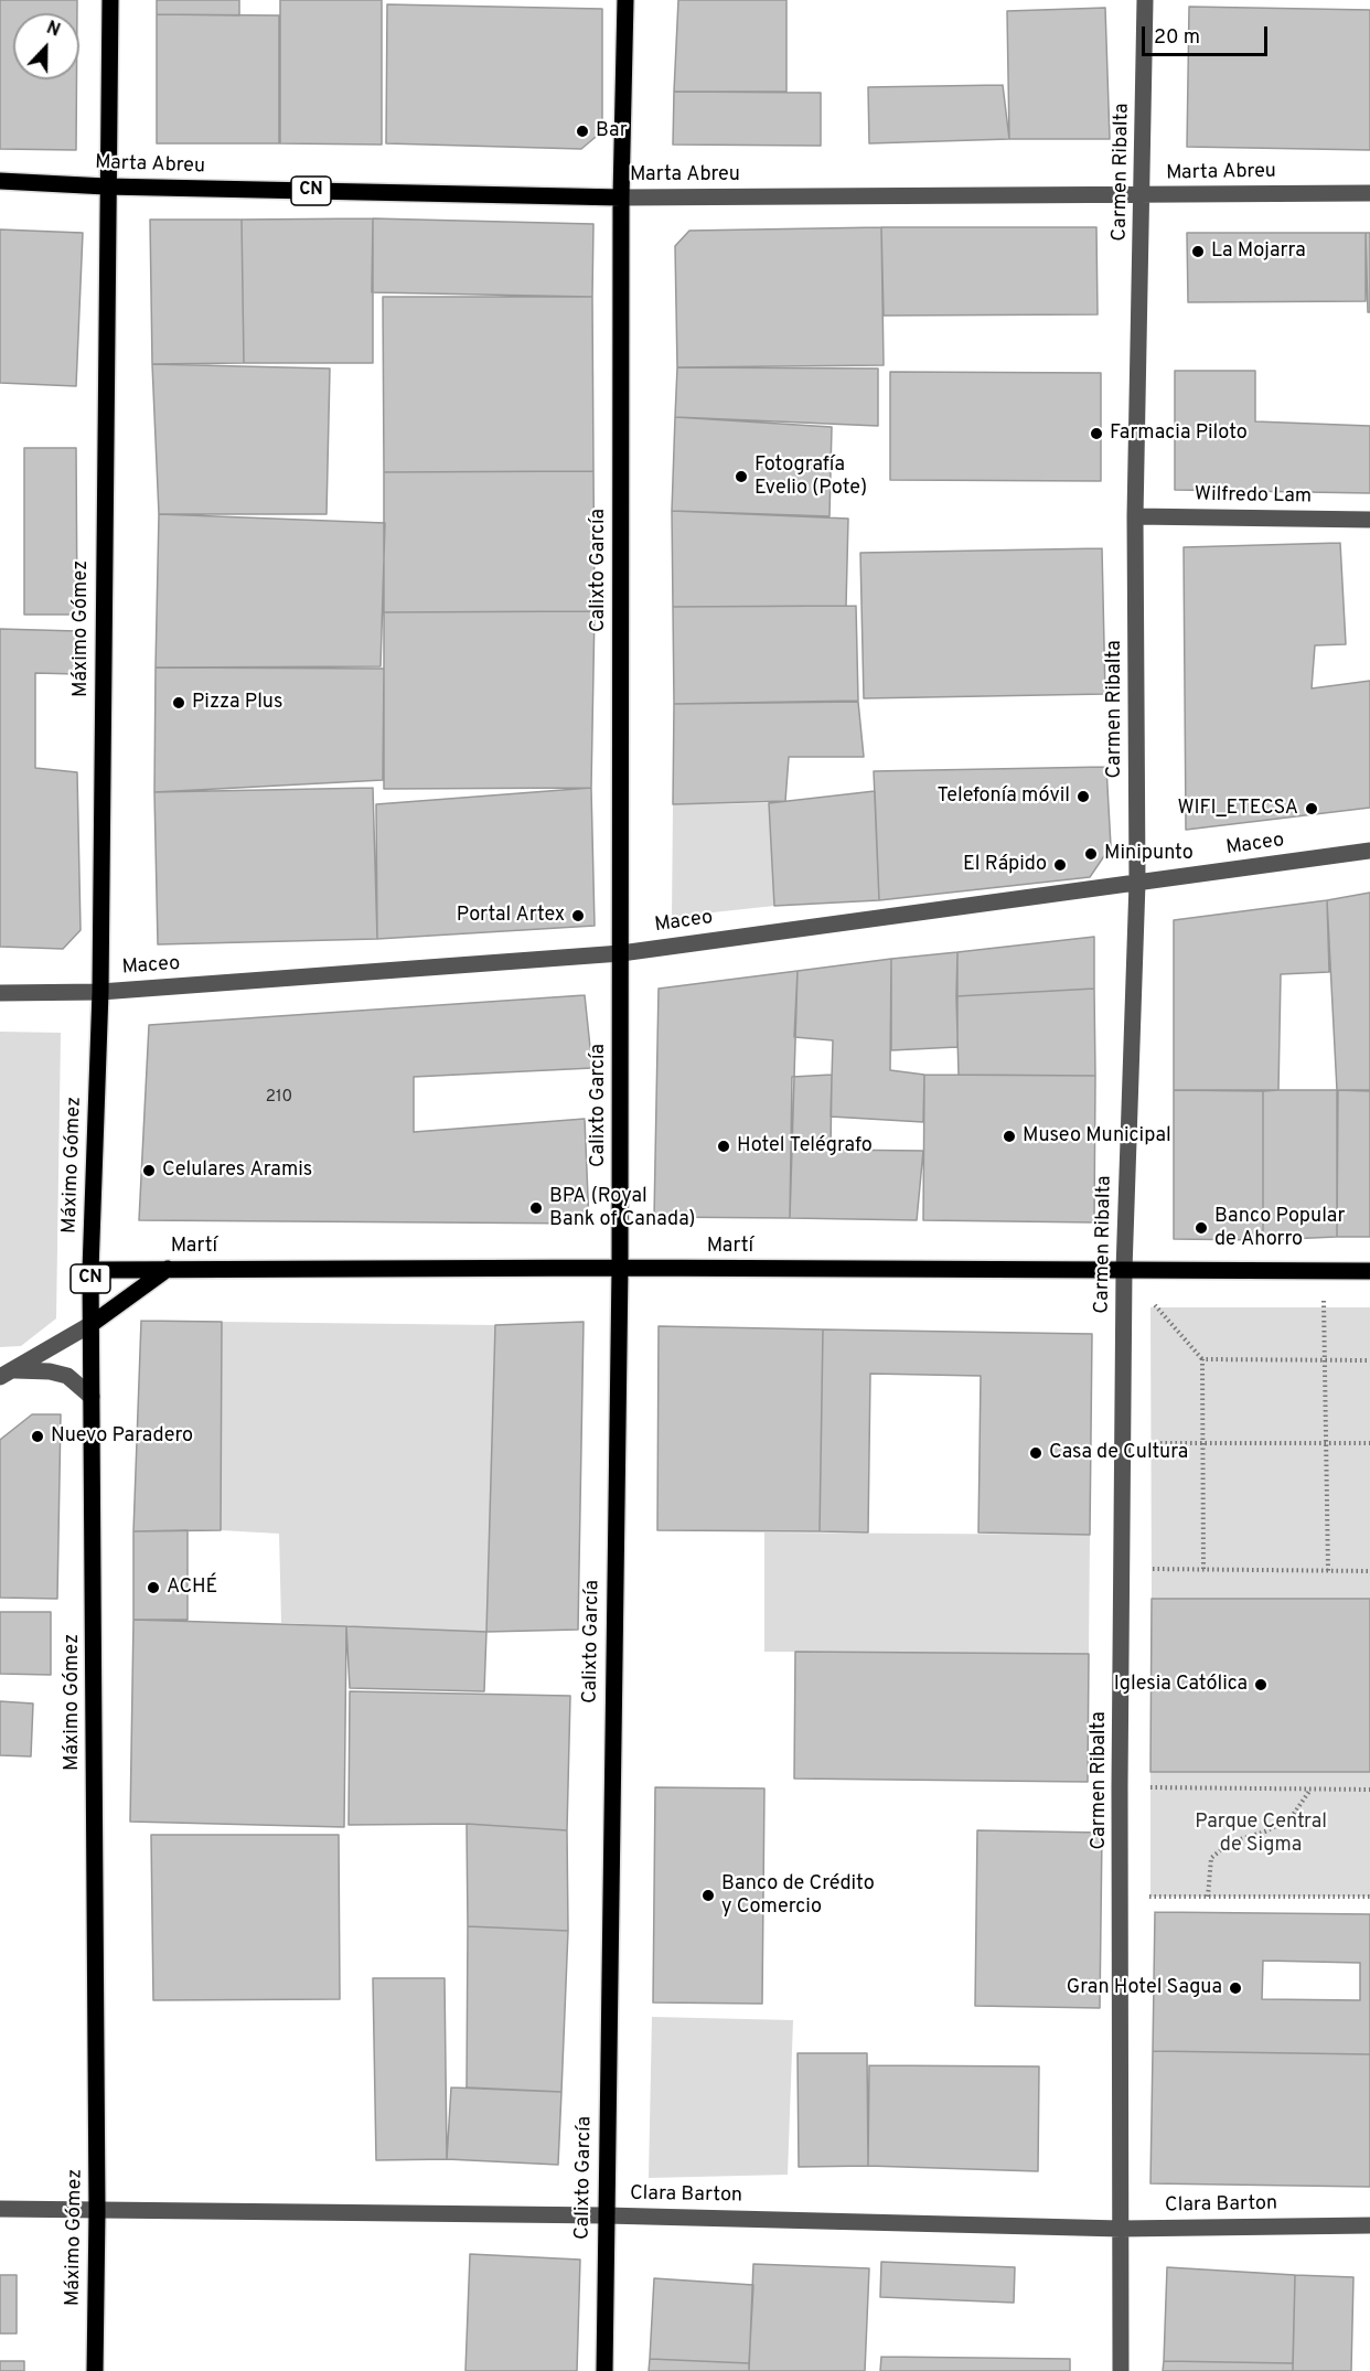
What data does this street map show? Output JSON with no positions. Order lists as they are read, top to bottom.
{
  "streets": {
    "main road": [
      "Marta Abreu",
      "CN",
      "Calixto García",
      "Máximo Gómez",
      "Martí"
    ],
    "street": [
      "Carmen Ribalta",
      "Wilfredo Lam",
      "Maceo",
      "Clara Barton"
    ]
  },
  "crossings": [
    ["Marta Abreu", "Carmen Ribalta"],
    ["Marta Abreu", "Calixto García"],
    ["Marta Abreu", "Máximo Gómez"],
    ["Carmen Ribalta", "Wilfredo Lam"],
    ["Carmen Ribalta", "Maceo"],
    ["Carmen Ribalta", "Martí"],
    ["Carmen Ribalta", "Clara Barton"],
    ["Calixto García", "Maceo"],
    ["Calixto García", "Martí"],
    ["Calixto García", "Clara Barton"],
    ["Máximo Gómez", "Maceo"],
    ["Máximo Gómez", "Martí"],
    ["Máximo Gómez", "Clara Barton"]
  ],
  "parks": ["Parque Central de Sigma"],
  "places": [
    "Bar",
    "La Mojarra",
    "Farmacia Piloto",
    "Fotografía Evelio (Pote)",
    "Pizza Plus",
    "Telefonía móvil",
    "WIFI_ETECSA",
    "Minipunto",
    "El Rápido",
    "Portal Artex",
    "Museo Municipal",
    "Hotel Telégrafo",
    "Celulares Aramis",
    "BPA (Royal Bank of Canada)",
    "Banco Popular de Ahorro",
    "Nuevo Paradero",
    "Casa de Cultura",
    "ACHÉ",
    "Iglesia Católica",
    "Banco de Crédito y Comercio",
    "Gran Hotel Sagua"
  ],
  "house_numbers": ["210"],
  "scale_bar": "20 m",
  "north": "top"
}
